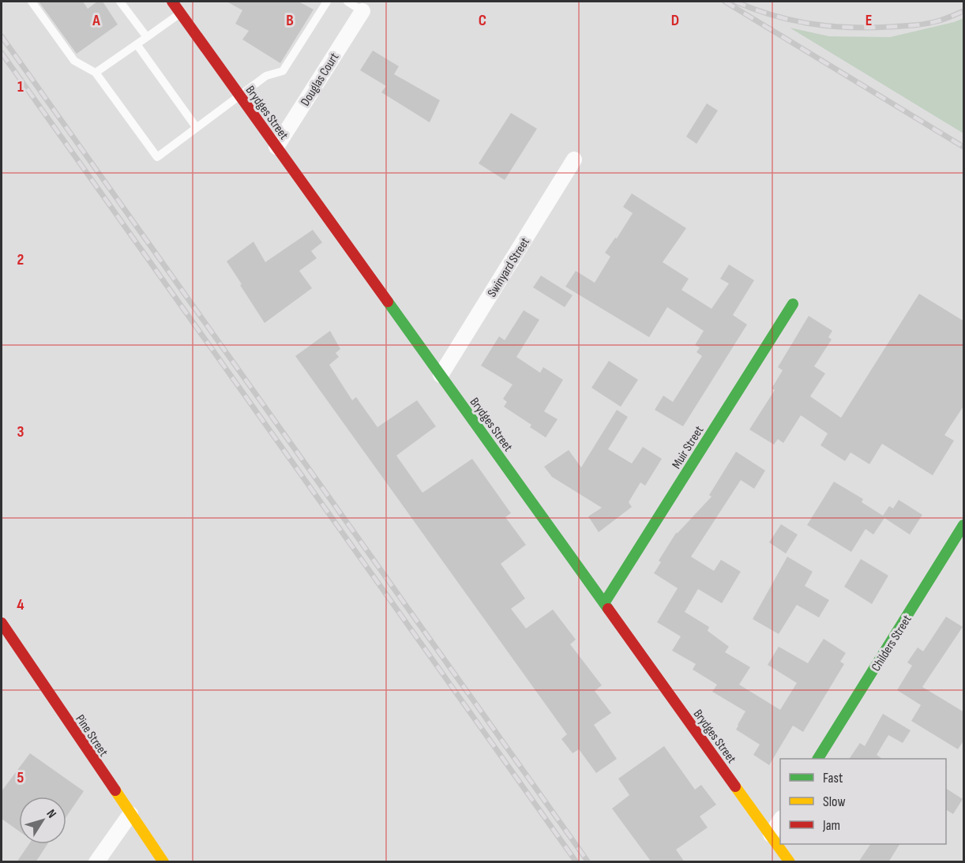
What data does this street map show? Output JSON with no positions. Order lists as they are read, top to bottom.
{
  "streets": {
    "street": [
      "Douglas Court",
      "Brydges Street",
      "Swinyard Street",
      "Muir Street",
      "Childers Street",
      "Pine Street"
    ]
  },
  "crossings": [
    ["Douglas Court", "Brydges Street"],
    ["Brydges Street", "Swinyard Street"],
    ["Brydges Street", "Muir Street"]
  ],
  "legend": ["Fast", "Slow", "Jam"],
  "north": "top right",
  "grid": {
    "columns": [
      "A",
      "B",
      "C",
      "D",
      "E"
    ],
    "rows": [
      "1",
      "2",
      "3",
      "4",
      "5"
    ]
  }
}
